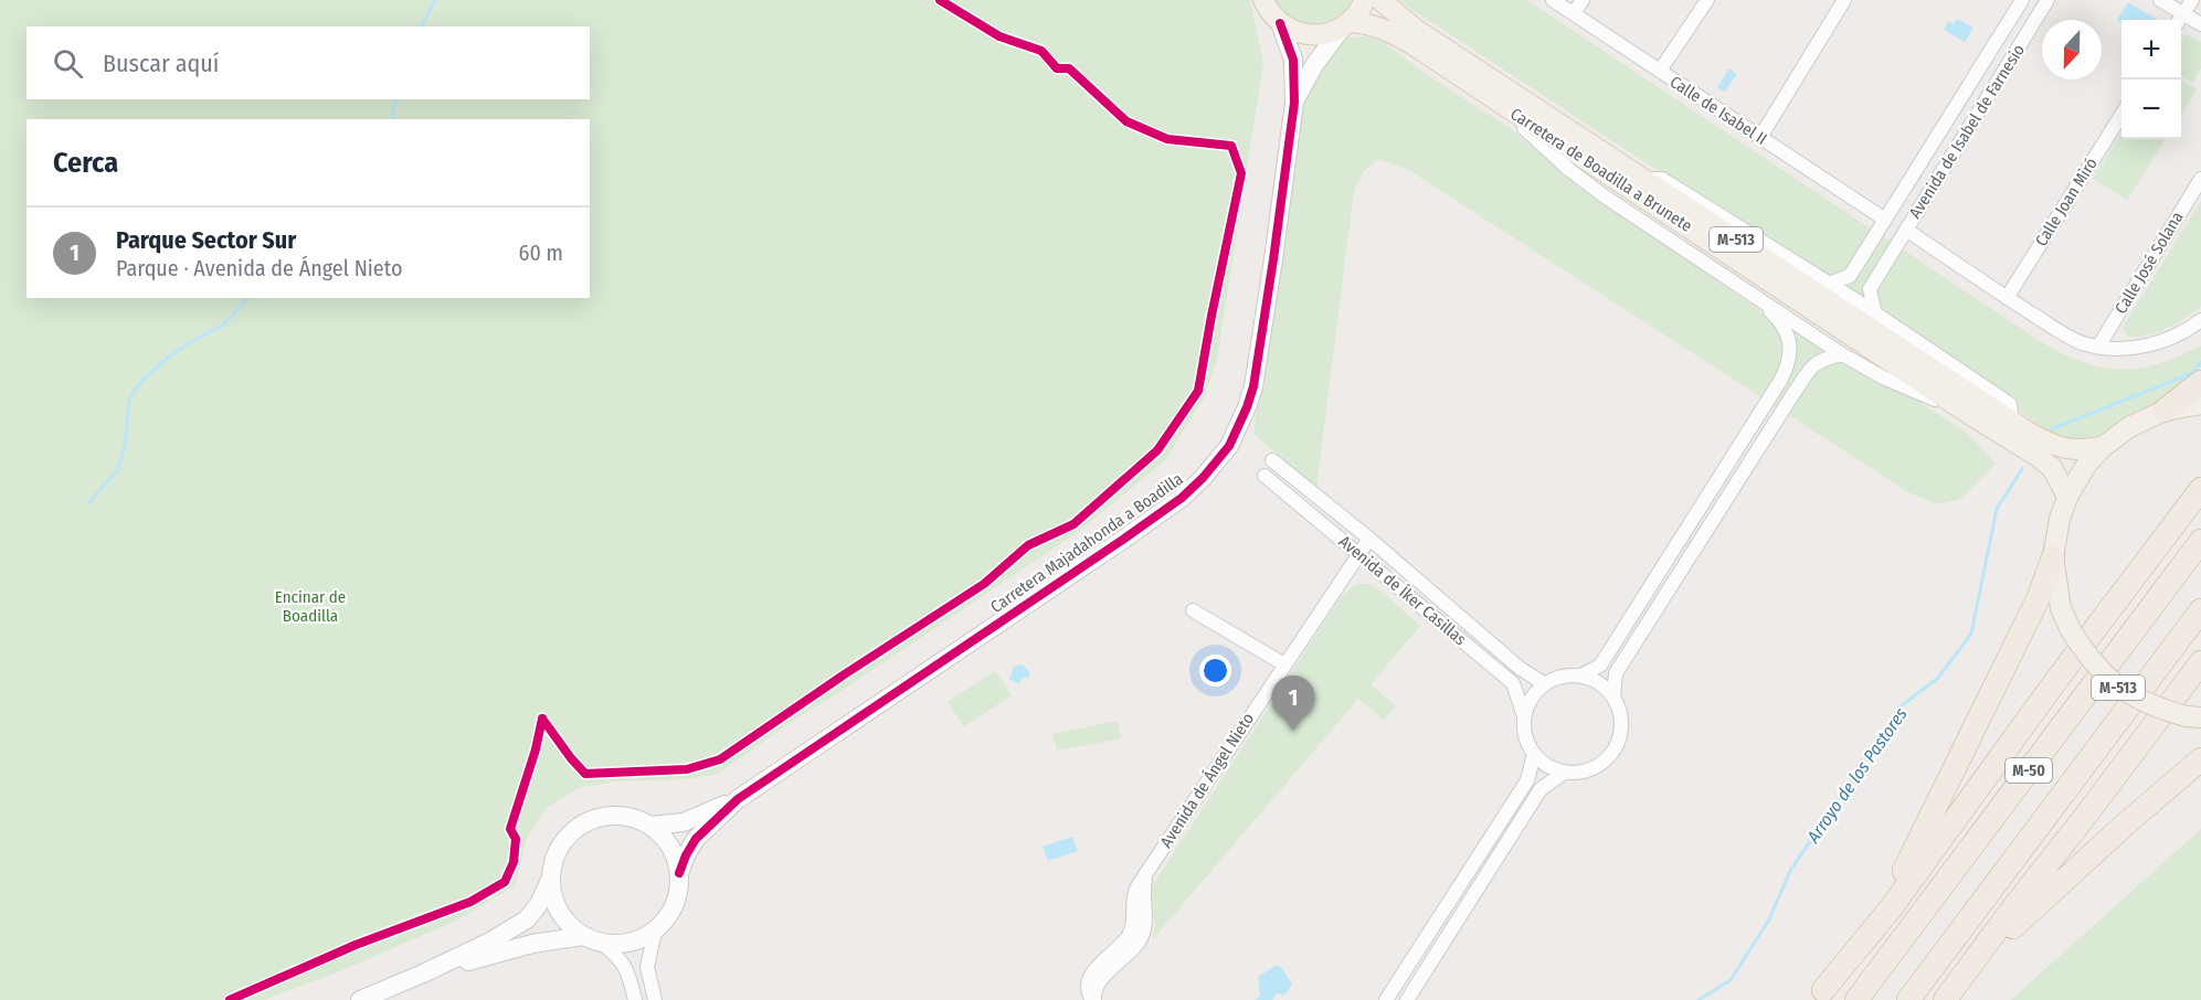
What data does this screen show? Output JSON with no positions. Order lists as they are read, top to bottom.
{
  "streets": {
    "highway": ["M-50"],
    "main road": ["Carretera de Boadilla a Brunete", "M-513"],
    "street": [
      "Calle de Isabel II",
      "Avenida de Isabel de Farnesio",
      "Calle Joan Miró",
      "Calle José Solana",
      "Carretera Majadahonda a Boadilla",
      "Avenida de Íker Casillas",
      "Avenida de Ángel Nieto"
    ]
  },
  "crossings": [
    ["Calle de Isabel II", "Avenida de Isabel de Farnesio"],
    ["Carretera de Boadilla a Brunete", "M-513"],
    ["Carretera de Boadilla a Brunete", "Carretera Majadahonda a Boadilla"],
    ["M-513", "Carretera Majadahonda a Boadilla"],
    ["Avenida de Íker Casillas", "Avenida de Ángel Nieto"]
  ],
  "water": ["Arroyo de los Pastores"],
  "parks": ["Encinar de Boadilla"],
  "north": "bottom",
  "page": {
    "map_buttons": ["+", "−"],
    "search": "Buscar aquí",
    "heading": "Cerca",
    "list": [
      {
        "mark": "1",
        "name": "Parque Sector Sur",
        "note": "Parque · Avenida de Ángel Nieto",
        "value": "60 m"
      }
    ],
    "pins": "1"
  }
}
